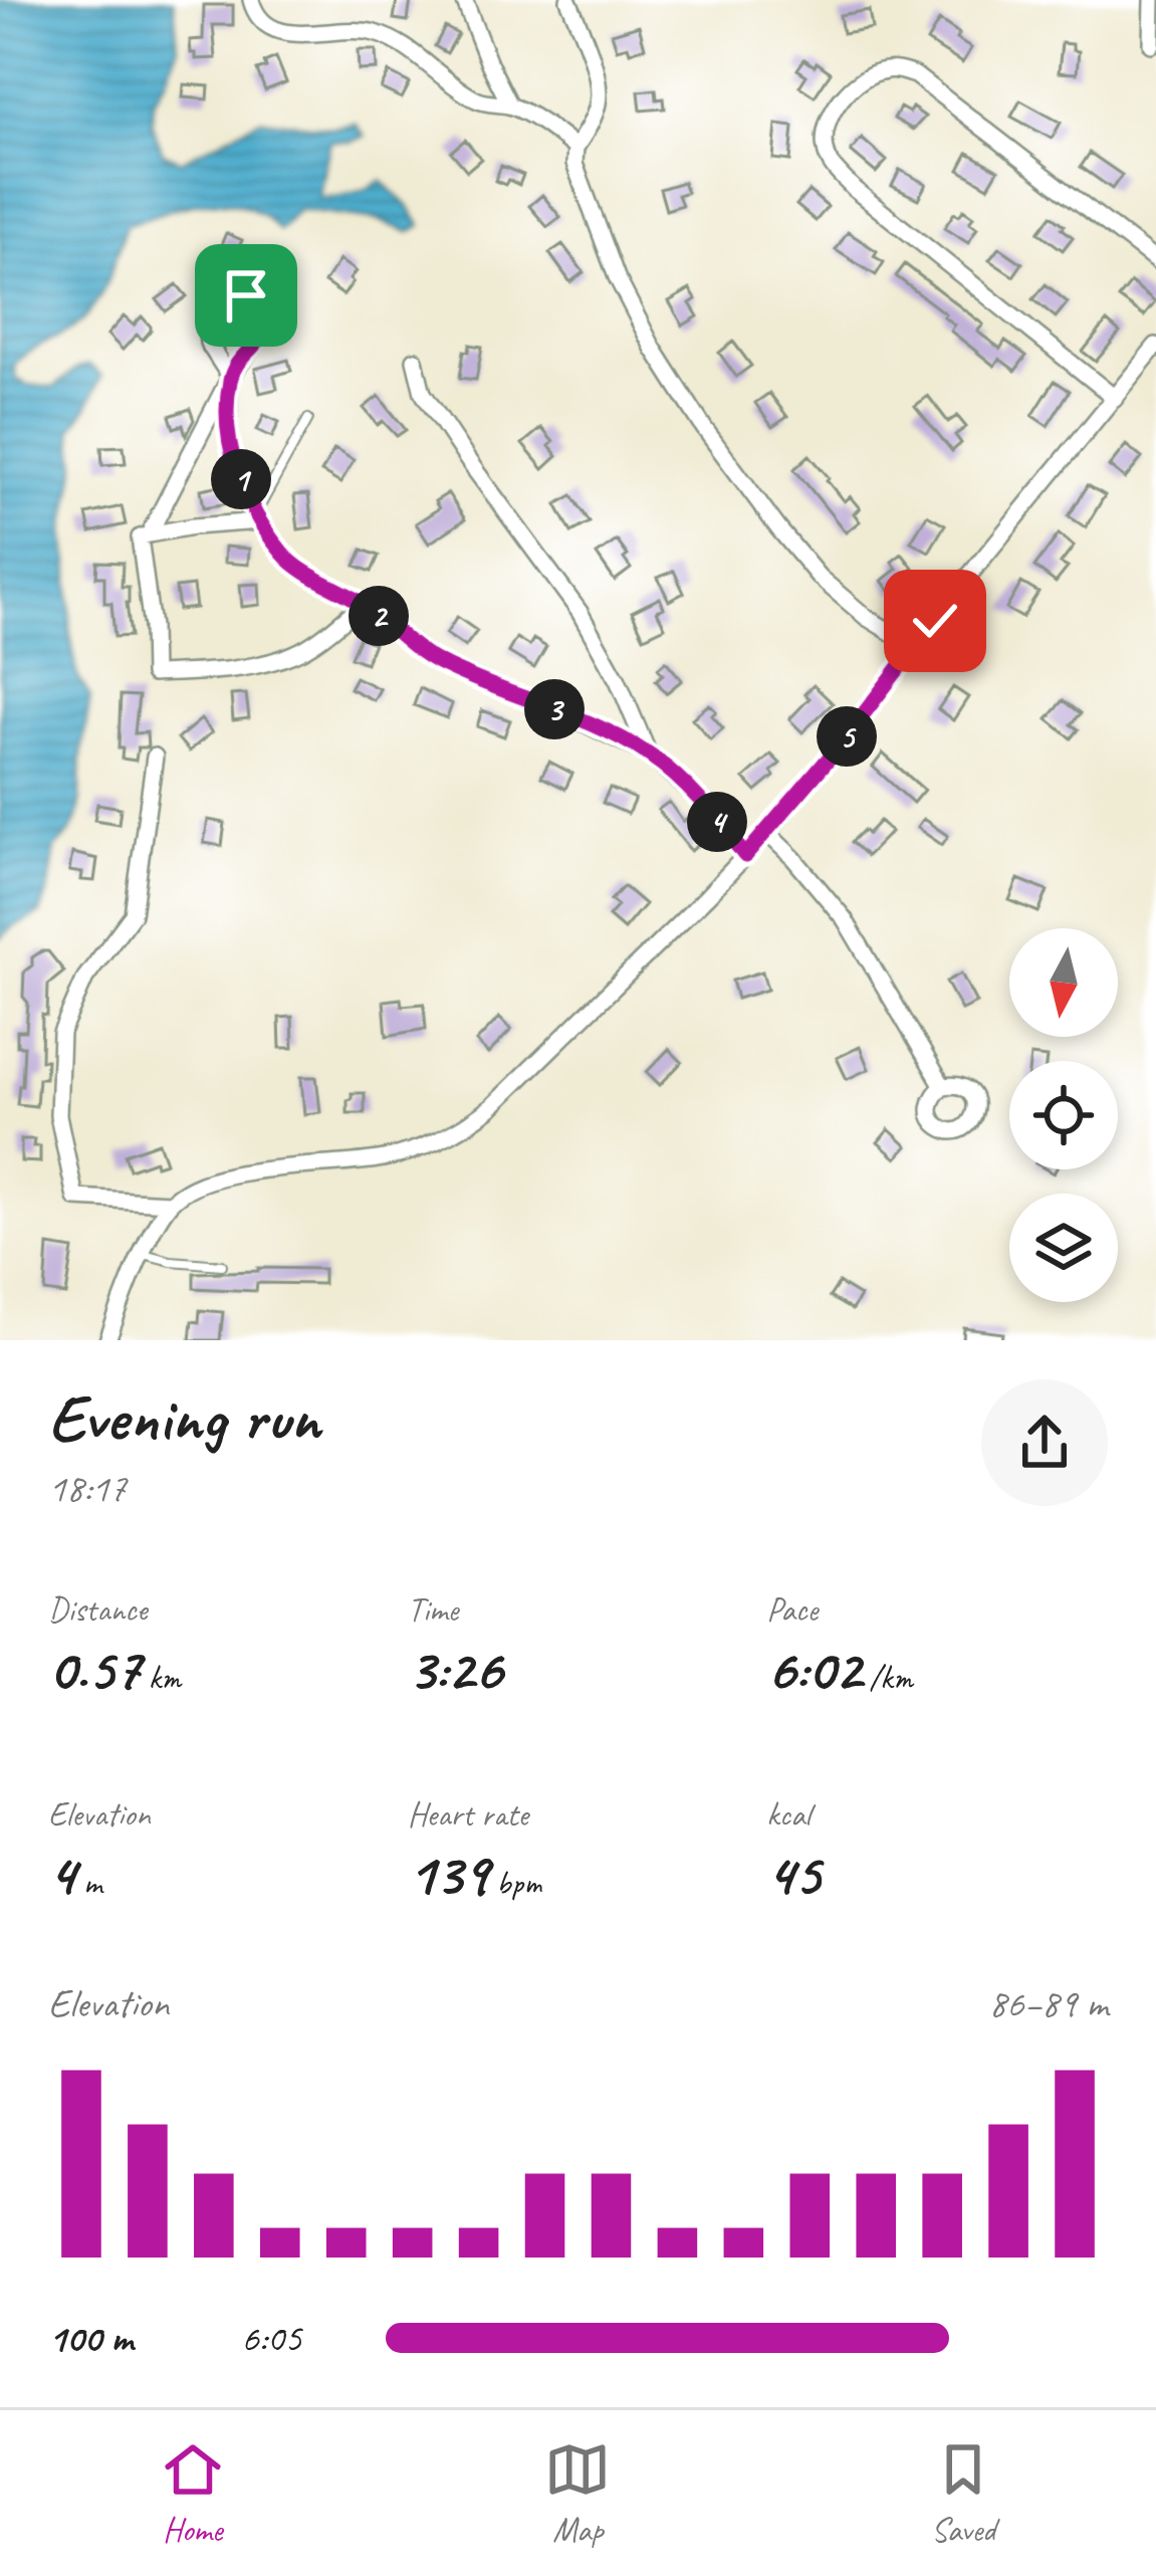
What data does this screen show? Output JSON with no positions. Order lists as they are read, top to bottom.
{
  "north": "bottom",
  "page": {
    "pins": [
      "1",
      "2",
      "3",
      "5",
      "4"
    ],
    "heading": ["Evening run", "18:17"],
    "stats": [
      ["Distance", "0.57 km"],
      ["Time", "3:26"],
      ["Pace", "6:02 /km"],
      ["Elevation", "4 m"],
      ["Heart rate", "139 bpm"],
      ["kcal", "45"]
    ],
    "chart": ["Elevation", "86–89 m"],
    "list": [
      {
        "name": "100 m",
        "note": "6:05"
      }
    ],
    "tabs": ["Home", "Map", "Saved"]
  }
}
